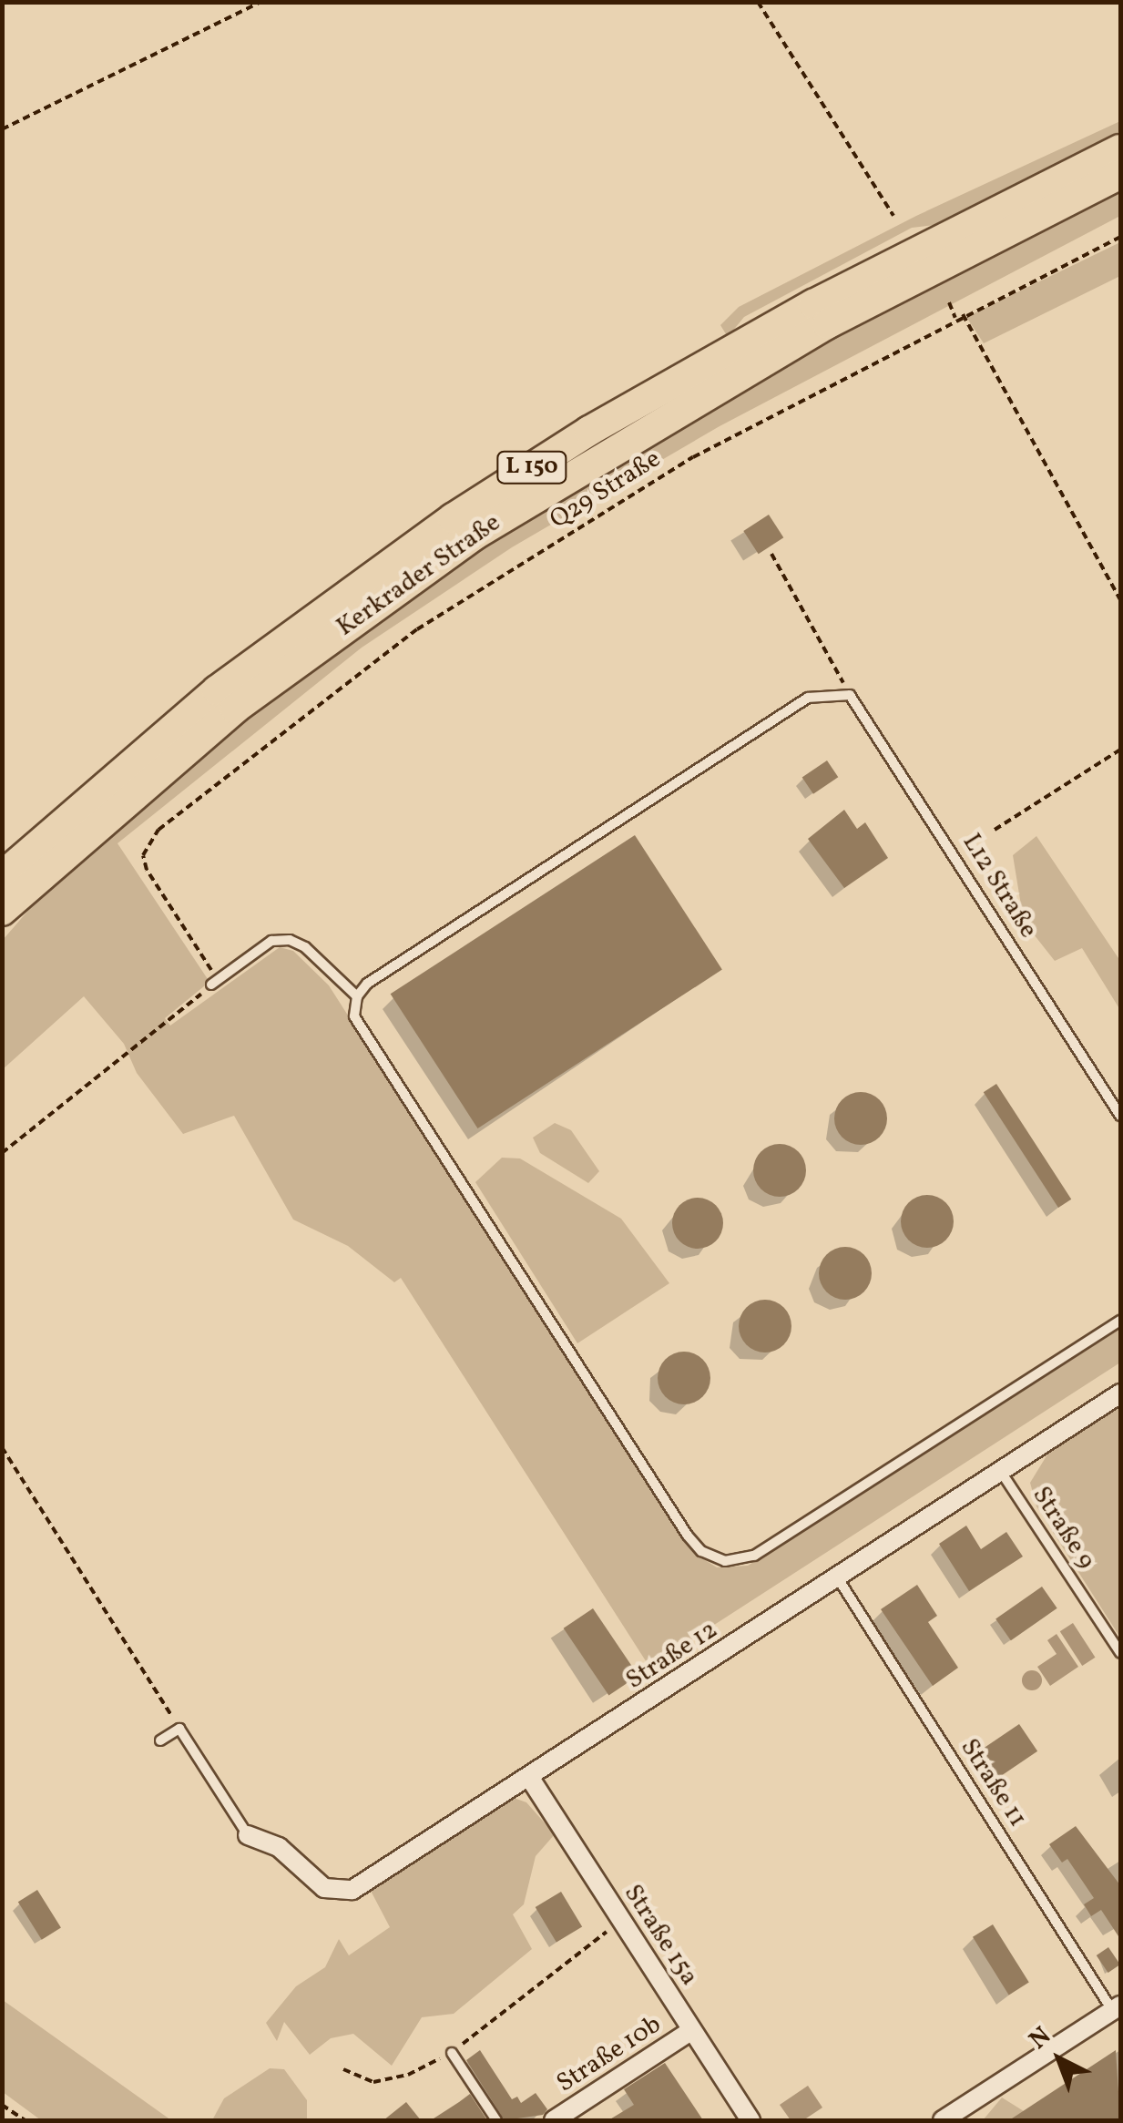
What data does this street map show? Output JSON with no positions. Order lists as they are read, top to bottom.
{
  "streets": {
    "highway": ["L 150", "Kerkrader Straße"],
    "street": ["Straße 12", "Straße 15a", "Straße 10b"],
    "lane": ["L12 Straße", "Straße 9", "Straße 11"],
    "path": ["Q29 Straße"]
  },
  "crossings": [
    ["Straße 9", "Straße 12"],
    ["Straße 12", "Straße 11"],
    ["Straße 12", "Straße 15a"],
    ["Straße 15a", "Straße 10b"]
  ],
  "north": "top left"
}
